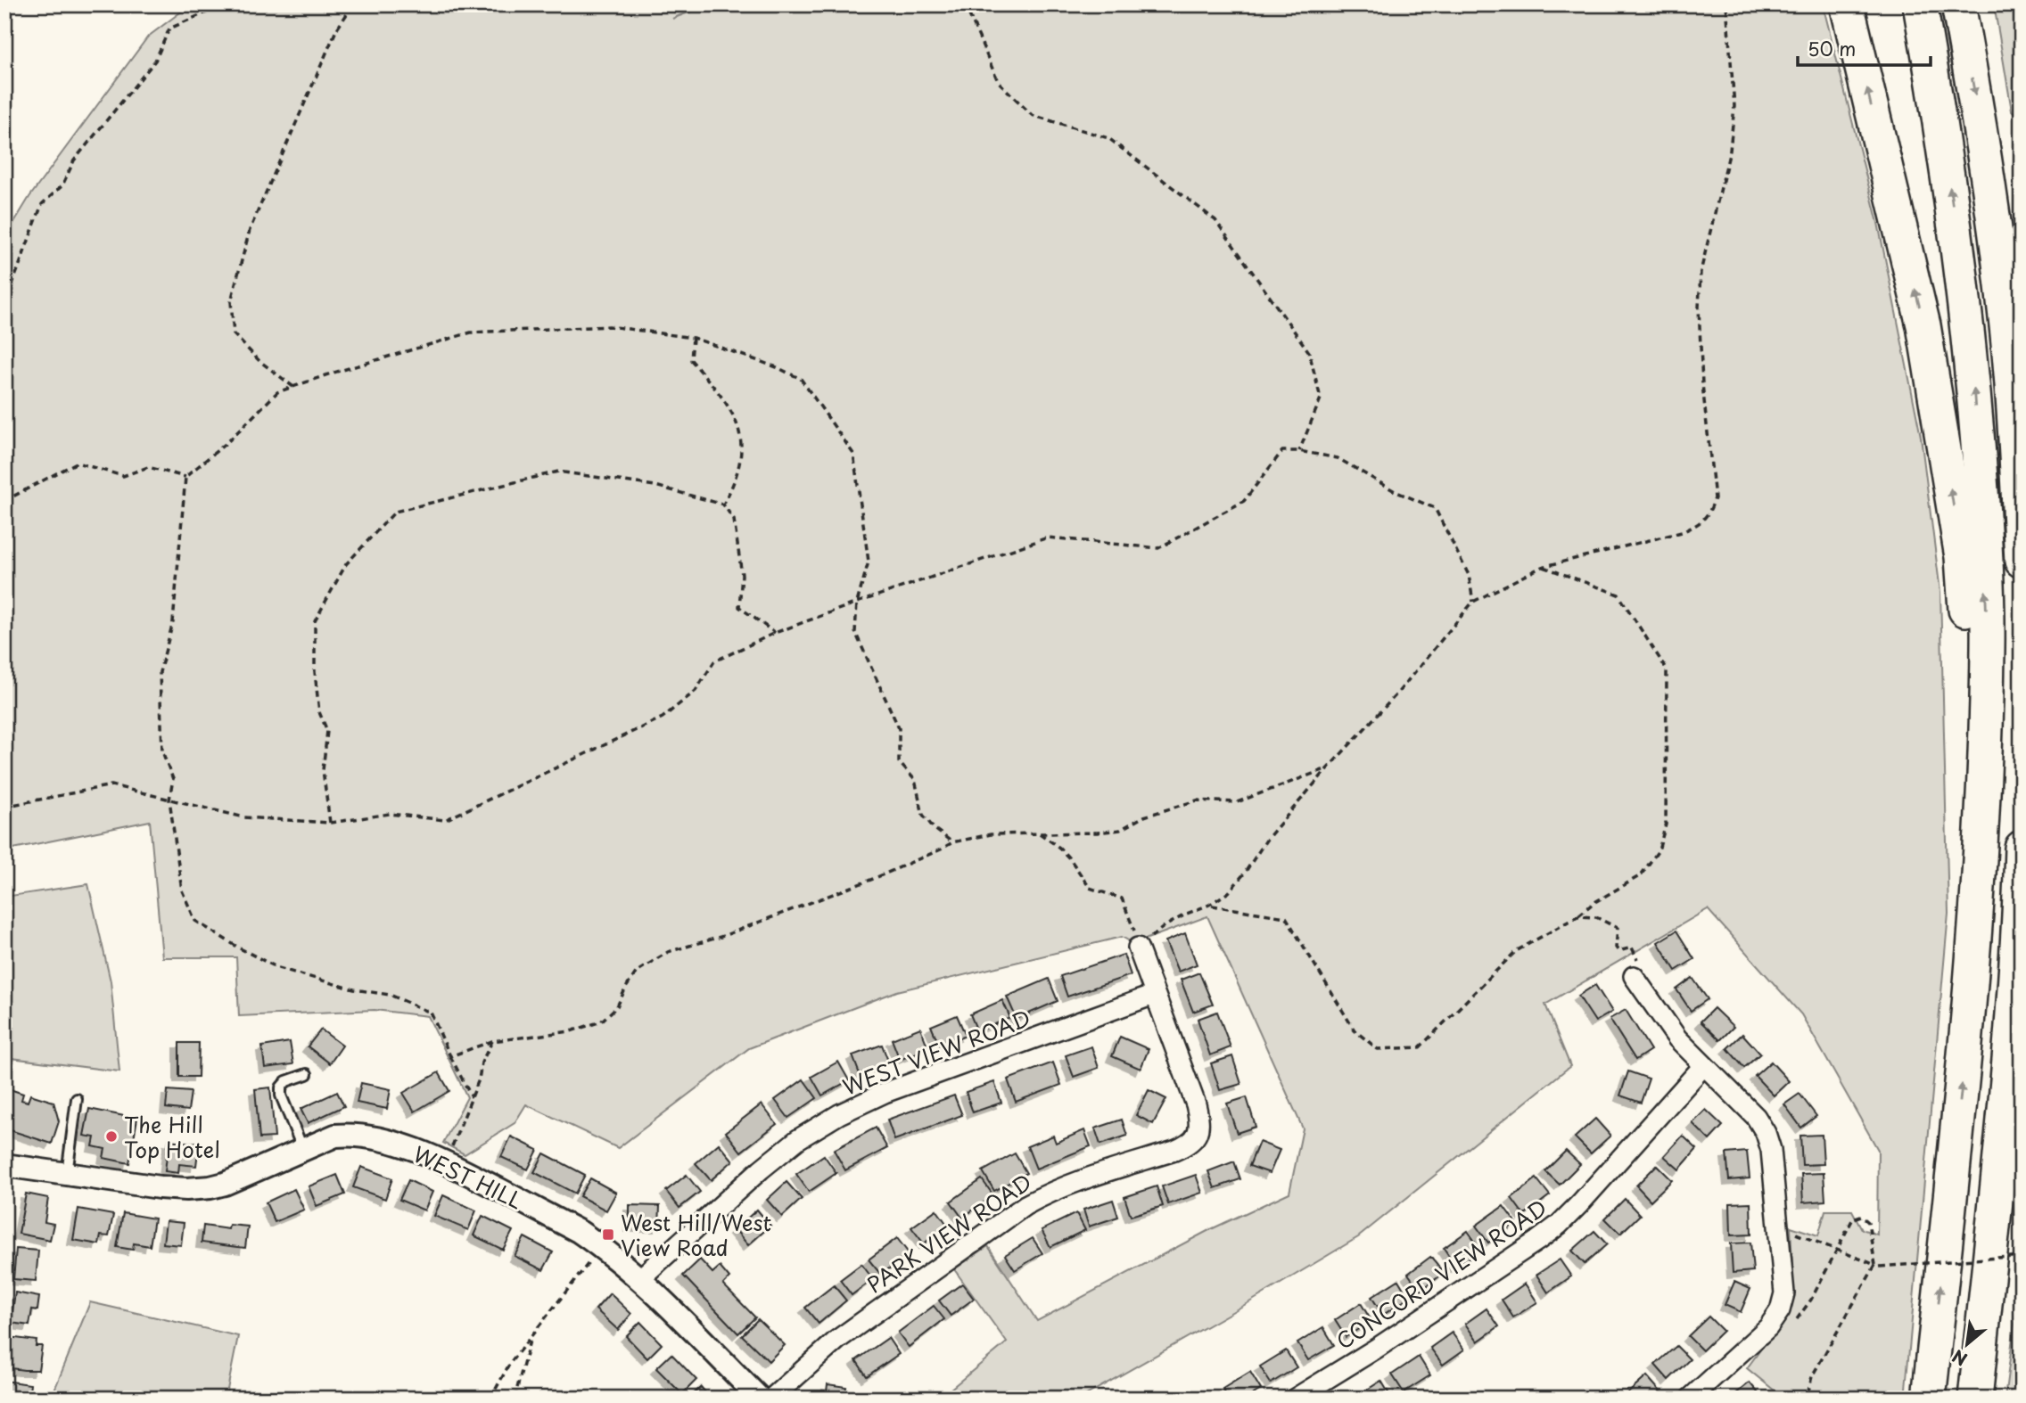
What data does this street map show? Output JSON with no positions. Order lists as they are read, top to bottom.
{
  "streets": {
    "street": [
      "WEST VIEW ROAD",
      "WEST HILL",
      "PARK VIEW ROAD",
      "CONCORD VIEW ROAD"
    ]
  },
  "crossings": [
    ["WEST VIEW ROAD", "WEST HILL"],
    ["WEST VIEW ROAD", "PARK VIEW ROAD"]
  ],
  "places": {
    "other": ["The Hill Top Hotel"],
    "transit": ["West Hill/West View Road"]
  },
  "scale_bar": "50 m",
  "north": "bottom left"
}
